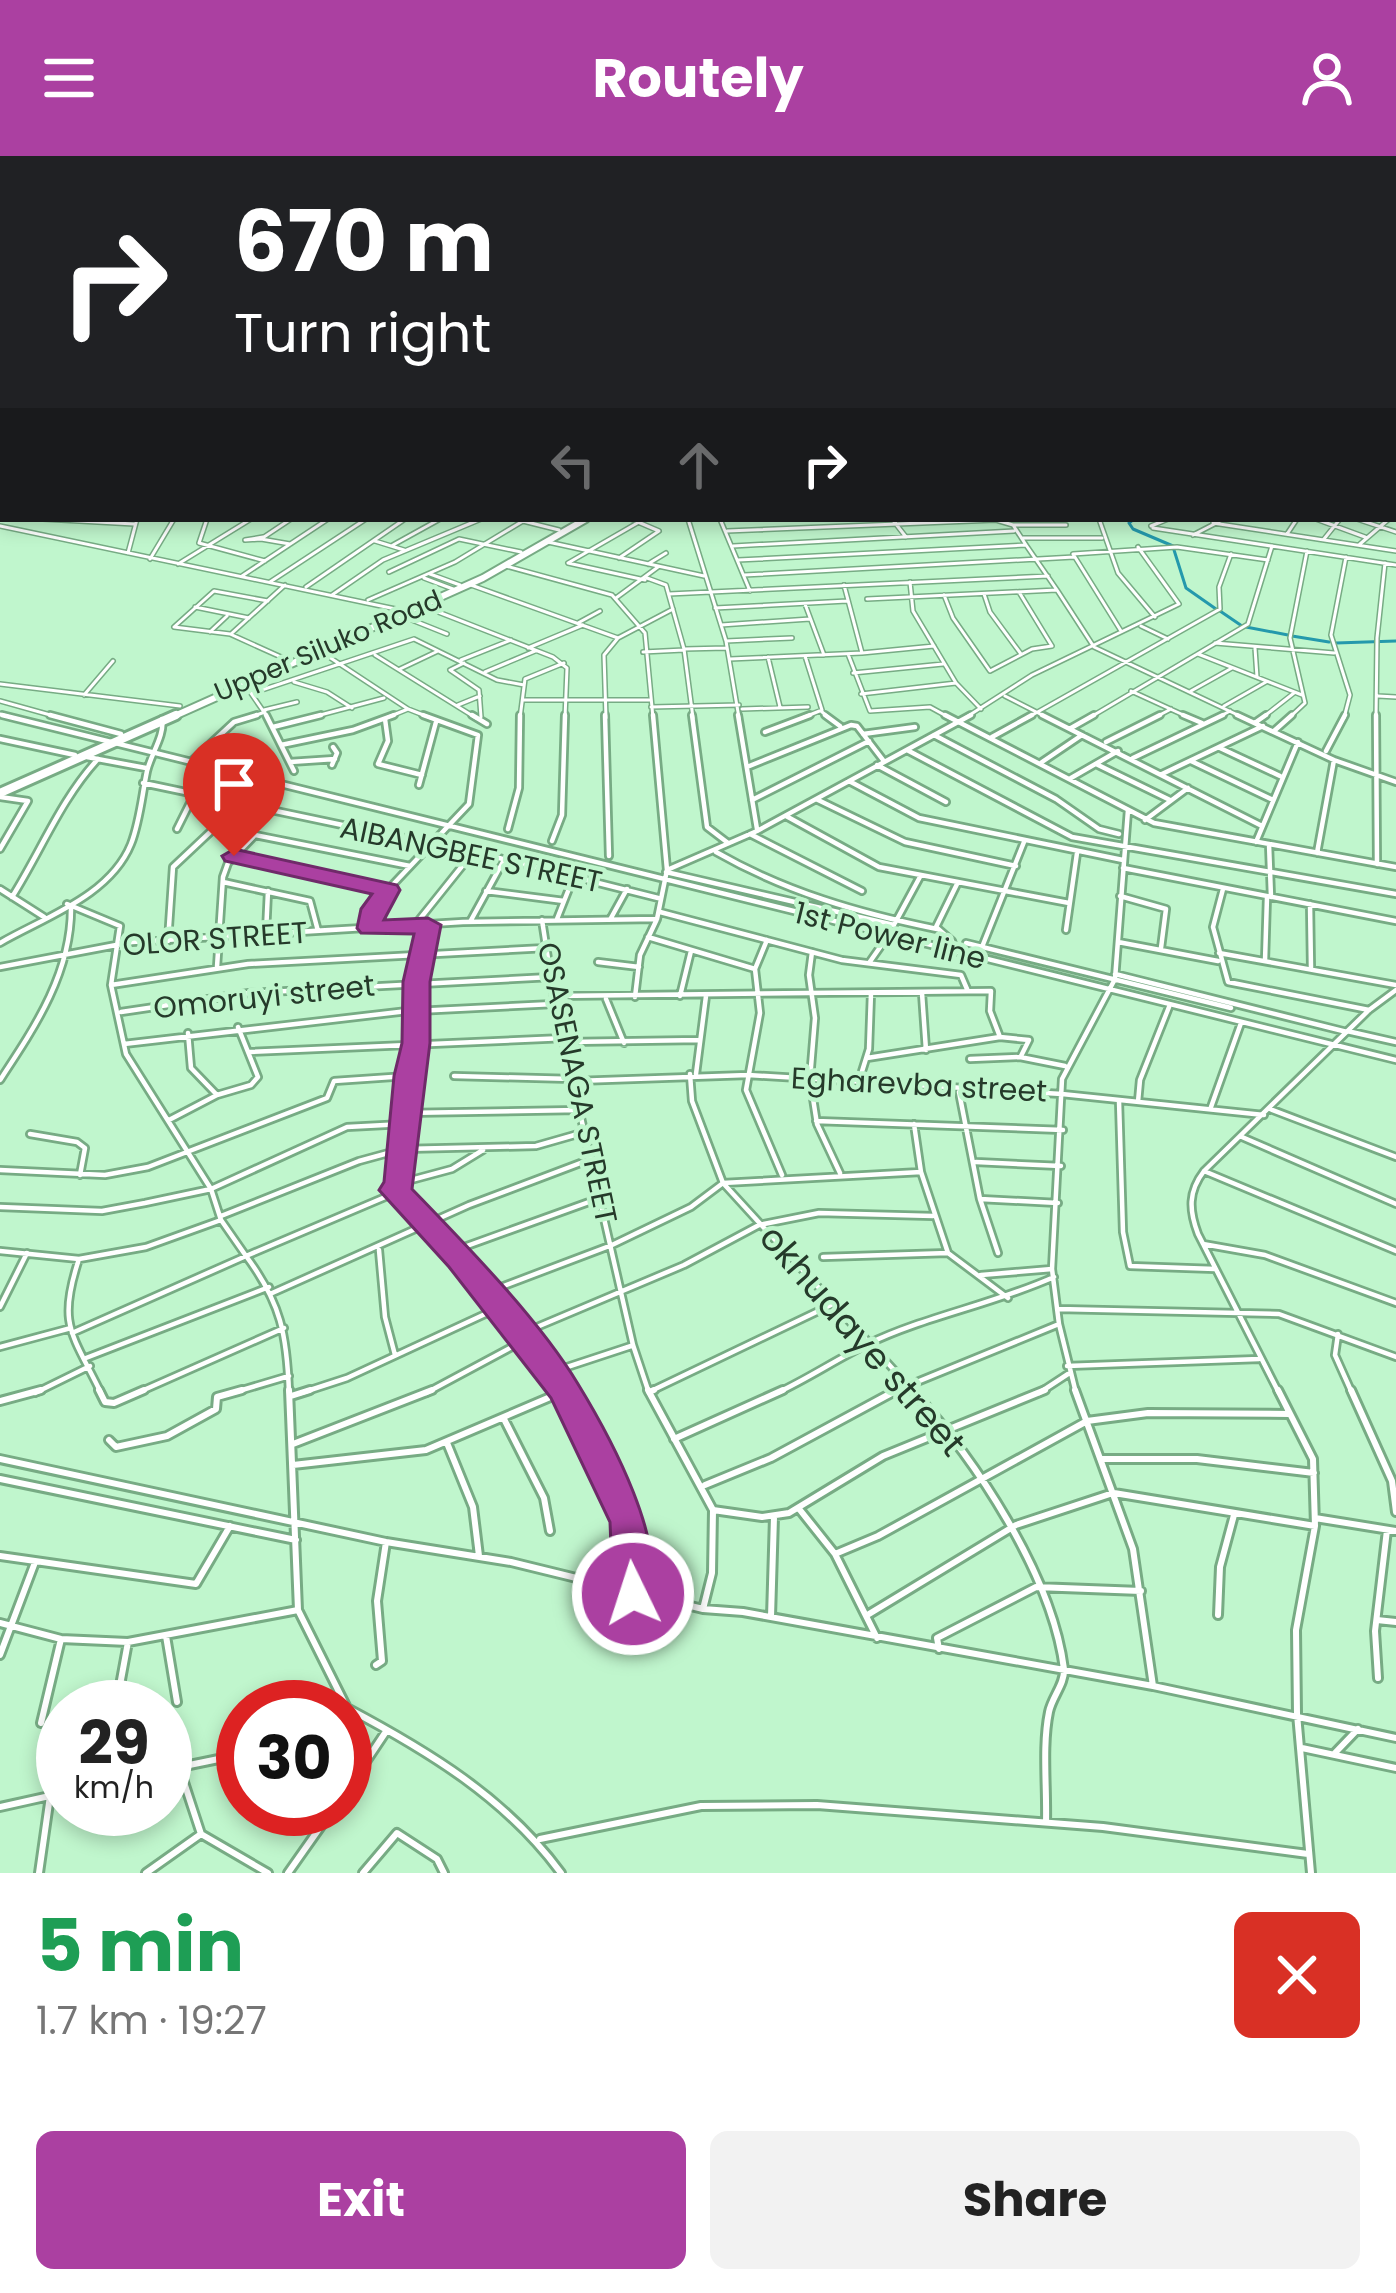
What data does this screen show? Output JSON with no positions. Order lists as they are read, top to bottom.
{
  "streets": {
    "main road": ["Upper Siluko Road"],
    "street": [
      "AIBANGBEE STREET",
      "1st Power line",
      "OLOR STREET",
      "Omoruyi street",
      "OSASENAGA STREET",
      "Egharevba street",
      "okhudaye street"
    ]
  },
  "crossings": [
    ["Upper Siluko Road", "1st Power line"],
    ["OLOR STREET", "OSASENAGA STREET"],
    ["Omoruyi street", "OSASENAGA STREET"],
    ["OSASENAGA STREET", "Egharevba street"],
    ["Egharevba street", "okhudaye street"]
  ],
  "page": {
    "header": "Routely",
    "turn": ["670 m", "Turn right"],
    "speed": "29 km/h",
    "limit": "30",
    "heading": ["5 min", "1.7 km · 19:27"],
    "buttons": ["Exit", "Share"]
  }
}
